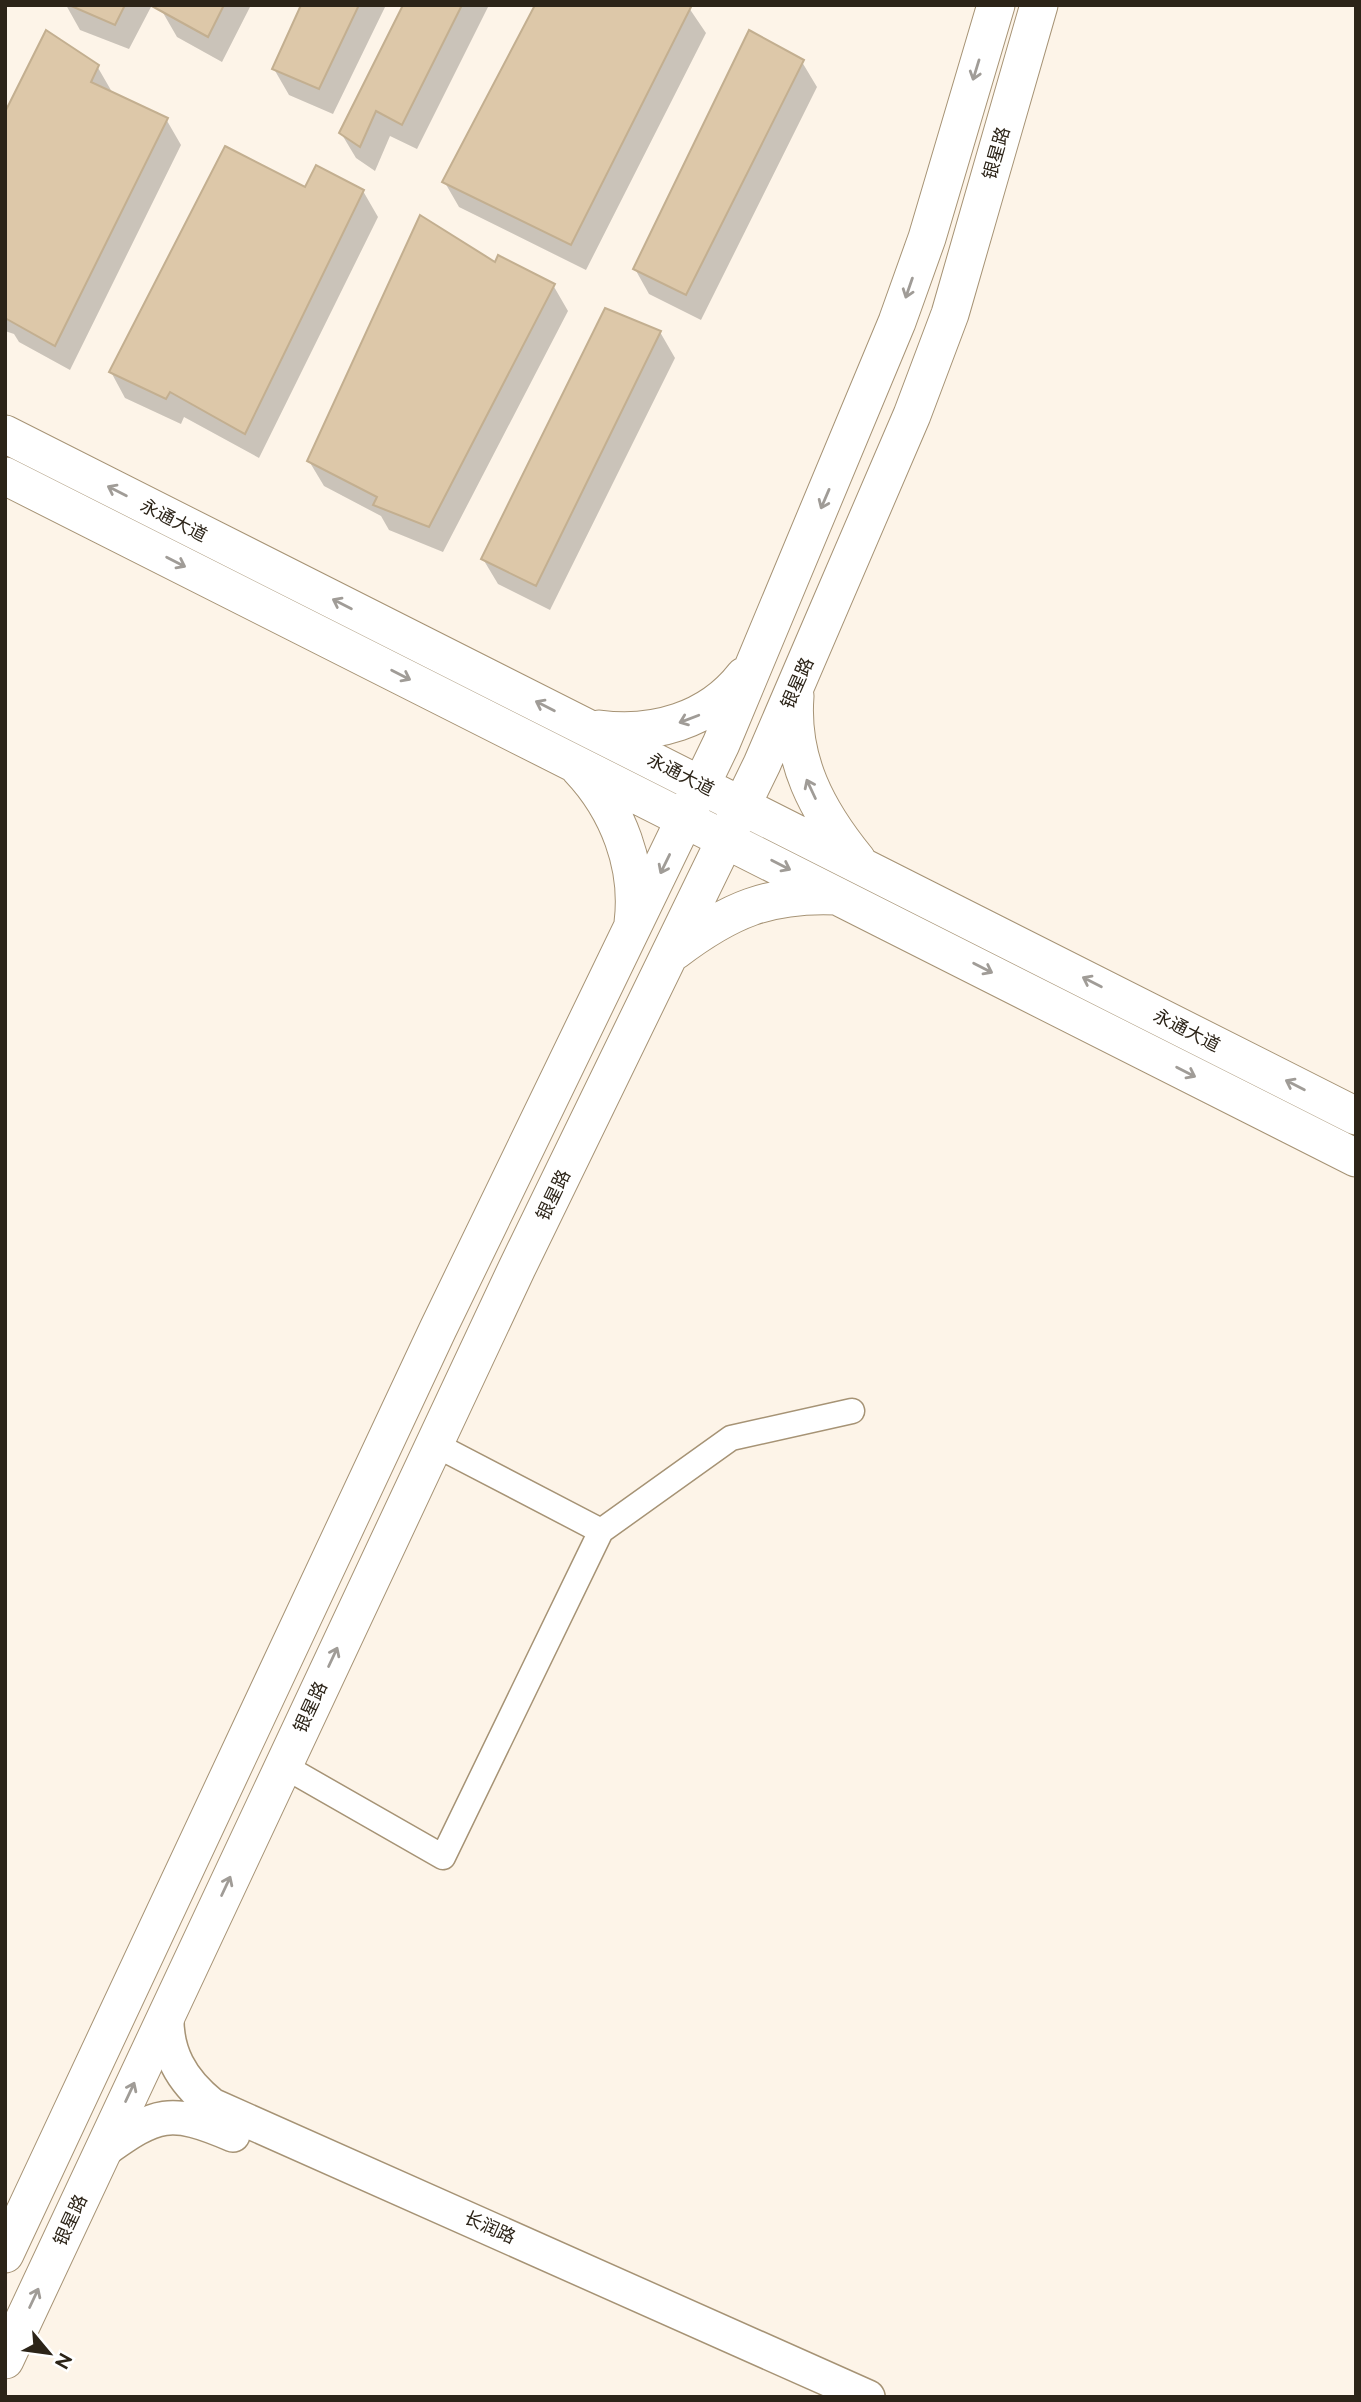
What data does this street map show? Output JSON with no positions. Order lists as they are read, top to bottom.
{
  "streets": {
    "main road": ["银星路", "永通大道", "长润路"]
  },
  "crossings": [
    ["银星路", "永通大道"],
    ["银星路", "长润路"]
  ],
  "north": "bottom right"
}
